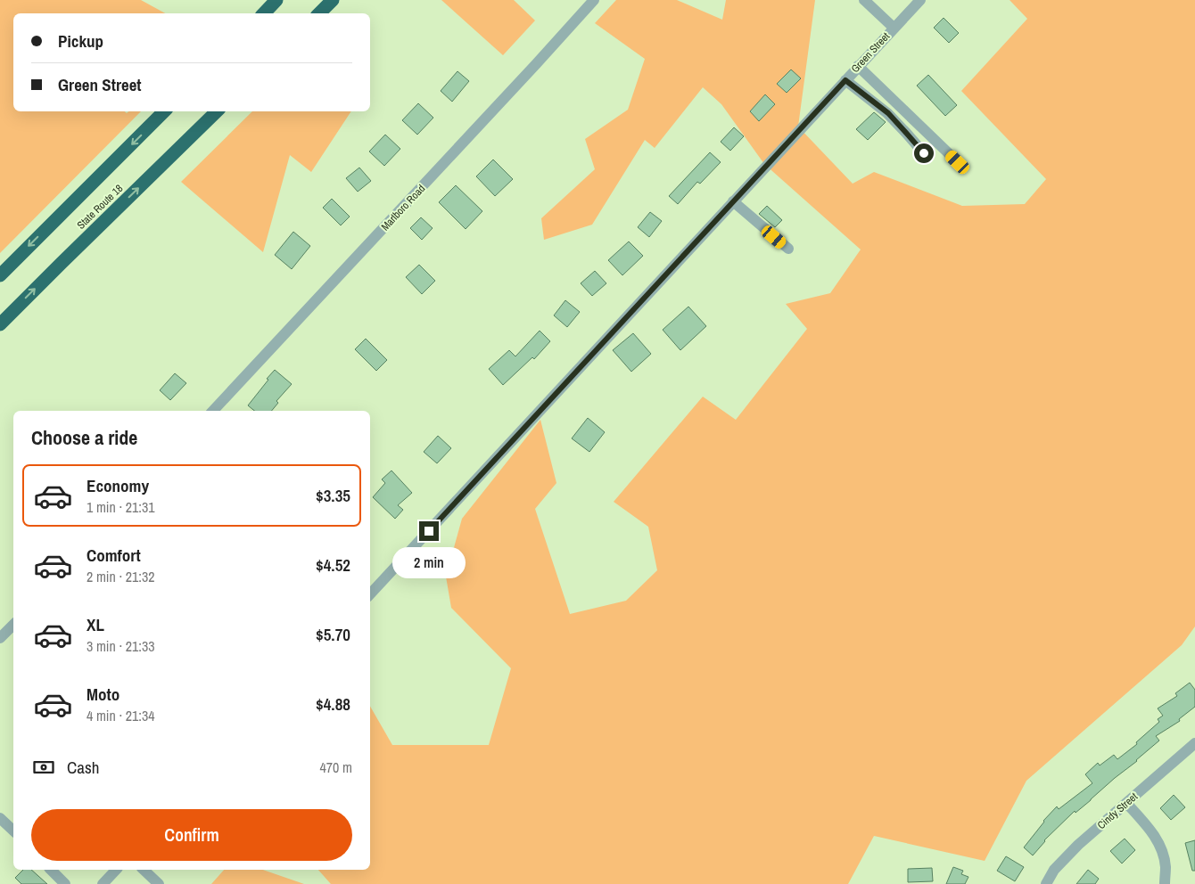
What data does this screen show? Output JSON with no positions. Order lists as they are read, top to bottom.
{
  "streets": {
    "highway": ["State Route 18"],
    "street": ["Green Street", "Marlboro Road", "Cindy Street"]
  },
  "page": {
    "banner": ["Pickup", "Green Street"],
    "heading": "Choose a ride",
    "list": [
      {
        "name": "Economy",
        "note": "1 min · 21:31",
        "value": "$3.35"
      },
      {
        "name": "Comfort",
        "note": "2 min · 21:32",
        "value": "$4.52"
      },
      {
        "name": "XL",
        "note": "3 min · 21:33",
        "value": "$5.70"
      },
      {
        "name": "Moto",
        "note": "4 min · 21:34",
        "value": "$4.88"
      }
    ],
    "bubble": "2 min",
    "pay": ["Cash", "470 m"],
    "buttons": "Confirm"
  }
}
